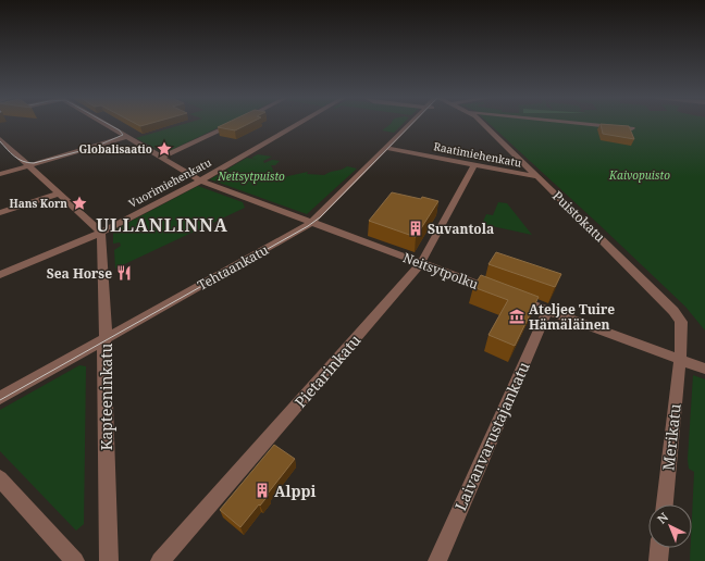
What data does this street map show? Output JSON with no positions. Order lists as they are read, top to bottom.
{
  "streets": {
    "street": [
      "Raatimiehenkatu",
      "Vuorimiehenkatu",
      "Puistokatu",
      "Tehtaankatu",
      "Neitsytpolku",
      "Pietarinkatu",
      "Kapteeninkatu",
      "Laivanvarustajankatu",
      "Merikatu"
    ]
  },
  "crossings": [
    ["Raatimiehenkatu", "Puistokatu"],
    ["Raatimiehenkatu", "Tehtaankatu"],
    ["Raatimiehenkatu", "Pietarinkatu"],
    ["Vuorimiehenkatu", "Neitsytpolku"],
    ["Vuorimiehenkatu", "Kapteeninkatu"],
    ["Puistokatu", "Neitsytpolku"],
    ["Puistokatu", "Merikatu"],
    ["Tehtaankatu", "Neitsytpolku"],
    ["Tehtaankatu", "Kapteeninkatu"],
    ["Neitsytpolku", "Pietarinkatu"],
    ["Neitsytpolku", "Laivanvarustajankatu"],
    ["Neitsytpolku", "Merikatu"]
  ],
  "districts": ["ULLANLINNA"],
  "parks": ["Kaivopuisto", "Neitsytpuisto"],
  "places": {
    "place": ["Globalisaatio", "Hans Korn"],
    "building": ["Suvantola", "Alppi"],
    "restaurant": ["Sea Horse"],
    "museum": ["Ateljee Tuire Hämäläinen"]
  },
  "north": "top left"
}
